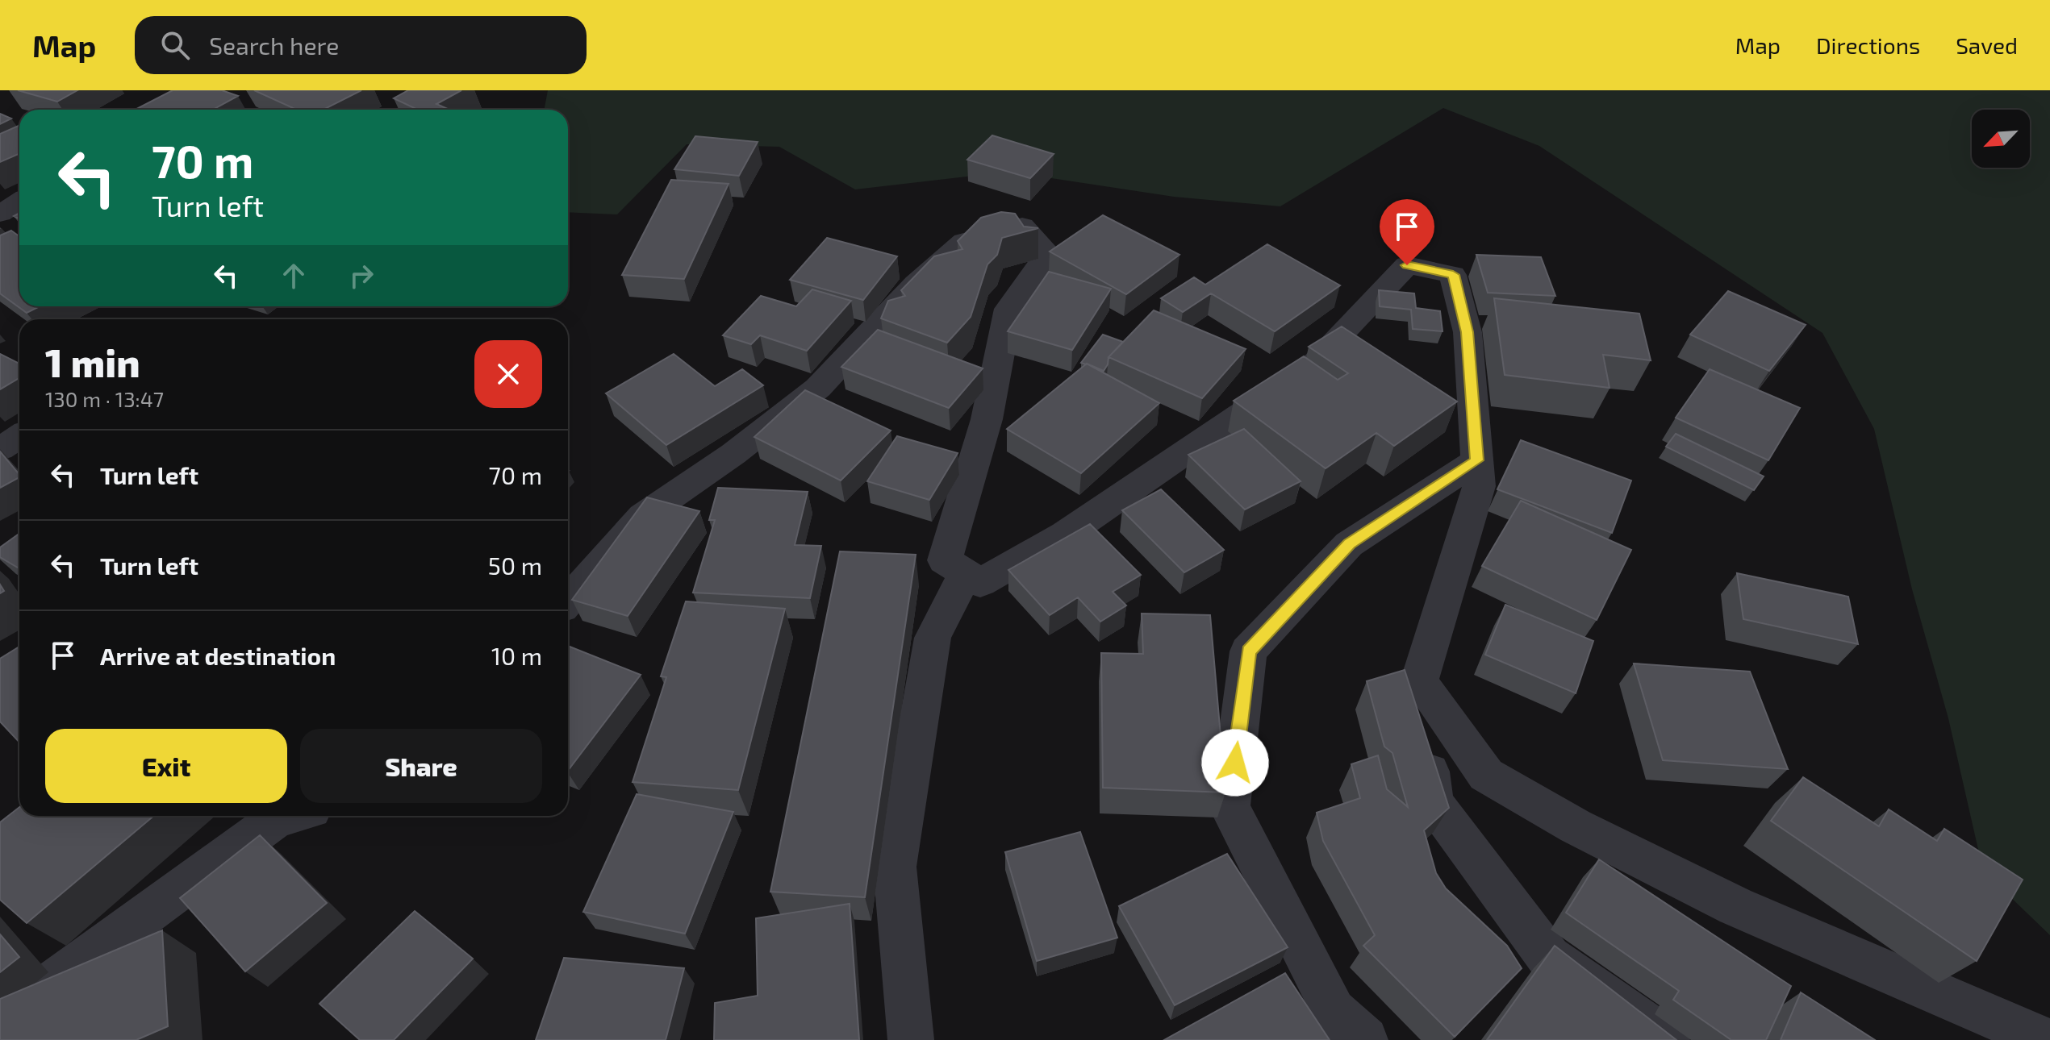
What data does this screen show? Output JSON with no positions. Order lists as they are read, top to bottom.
{
  "north": "bottom left",
  "page": {
    "header": "Map",
    "search": "Search here",
    "nav": ["Map", "Directions", "Saved"],
    "turn": ["70 m", "Turn left"],
    "heading": ["1 min", "130 m · 13:47"],
    "list": [
      {
        "name": "Turn left",
        "value": "70 m"
      },
      {
        "name": "Turn left",
        "value": "50 m"
      },
      {
        "name": "Arrive at destination",
        "value": "10 m"
      }
    ],
    "buttons": ["Exit", "Share"]
  }
}
